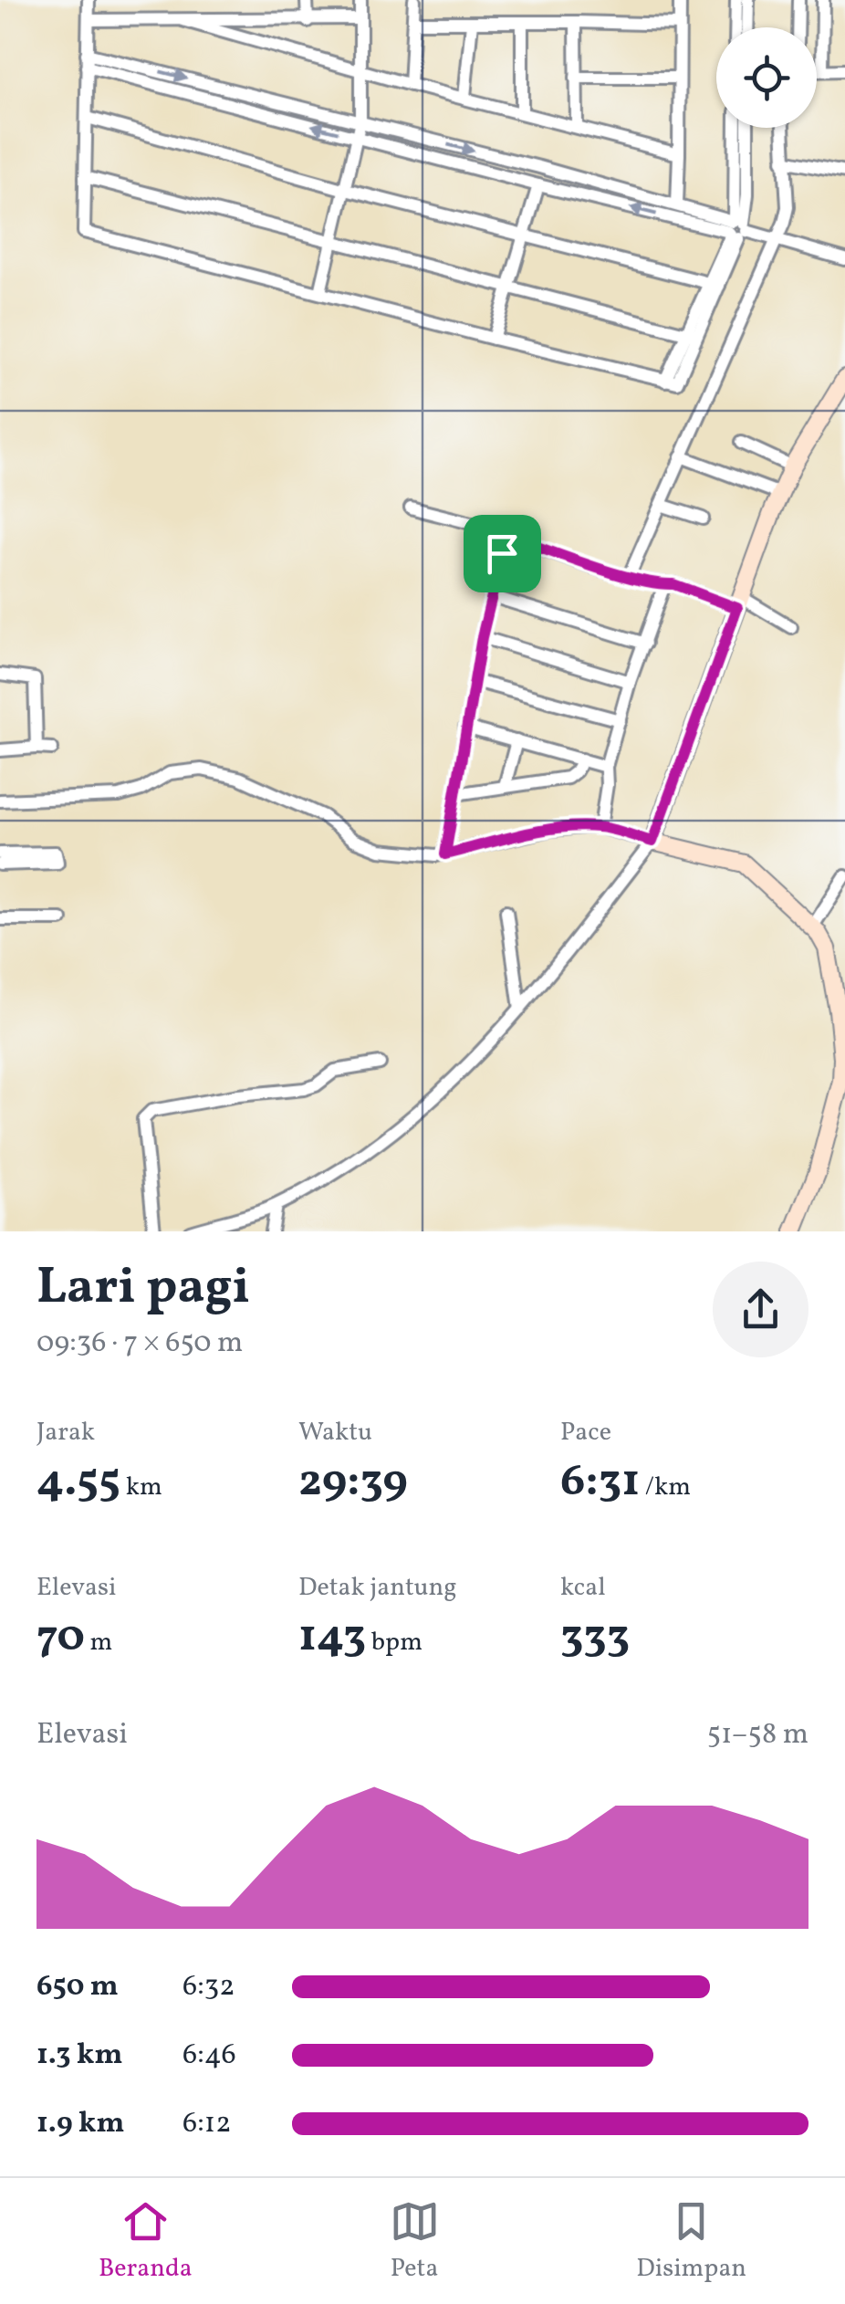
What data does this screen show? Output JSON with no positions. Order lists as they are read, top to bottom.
{
  "page": {
    "heading": ["Lari pagi", "09:36 · 7 × 650 m"],
    "stats": [
      ["Jarak", "4.55 km"],
      ["Waktu", "29:39"],
      ["Pace", "6:31 /km"],
      ["Elevasi", "70 m"],
      ["Detak jantung", "143 bpm"],
      ["kcal", "333"]
    ],
    "chart": ["Elevasi", "51–58 m"],
    "list": [
      {
        "name": "650 m",
        "note": "6:32"
      },
      {
        "name": "1.3 km",
        "note": "6:46"
      },
      {
        "name": "1.9 km",
        "note": "6:12"
      }
    ],
    "tabs": ["Beranda", "Peta", "Disimpan"]
  }
}
